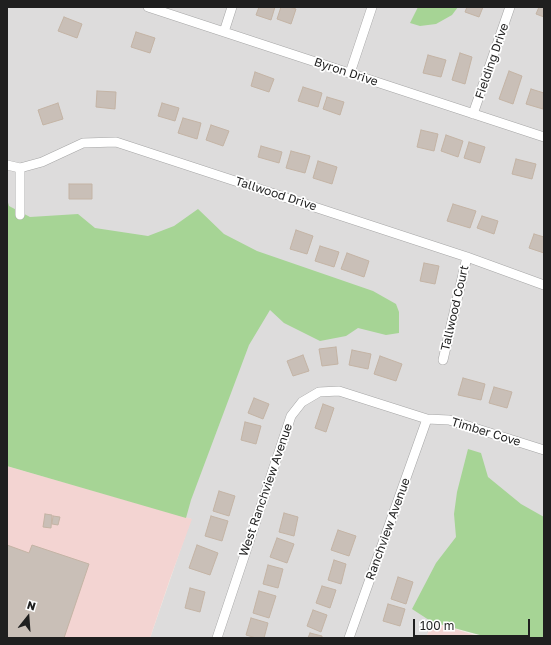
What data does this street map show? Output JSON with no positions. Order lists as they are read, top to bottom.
{
  "streets": {
    "street": [
      "Fielding Drive",
      "Byron Drive",
      "Tallwood Drive",
      "Tallwood Court",
      "Timber Cove",
      "West Ranchview Avenue",
      "Ranchview Avenue"
    ]
  },
  "crossings": [
    ["Fielding Drive", "Byron Drive"],
    ["Tallwood Drive", "Tallwood Court"],
    ["Timber Cove", "West Ranchview Avenue"],
    ["Timber Cove", "Ranchview Avenue"],
    ["West Ranchview Avenue", "Ranchview Avenue"]
  ],
  "scale_bar": "100 m",
  "north": "top"
}
